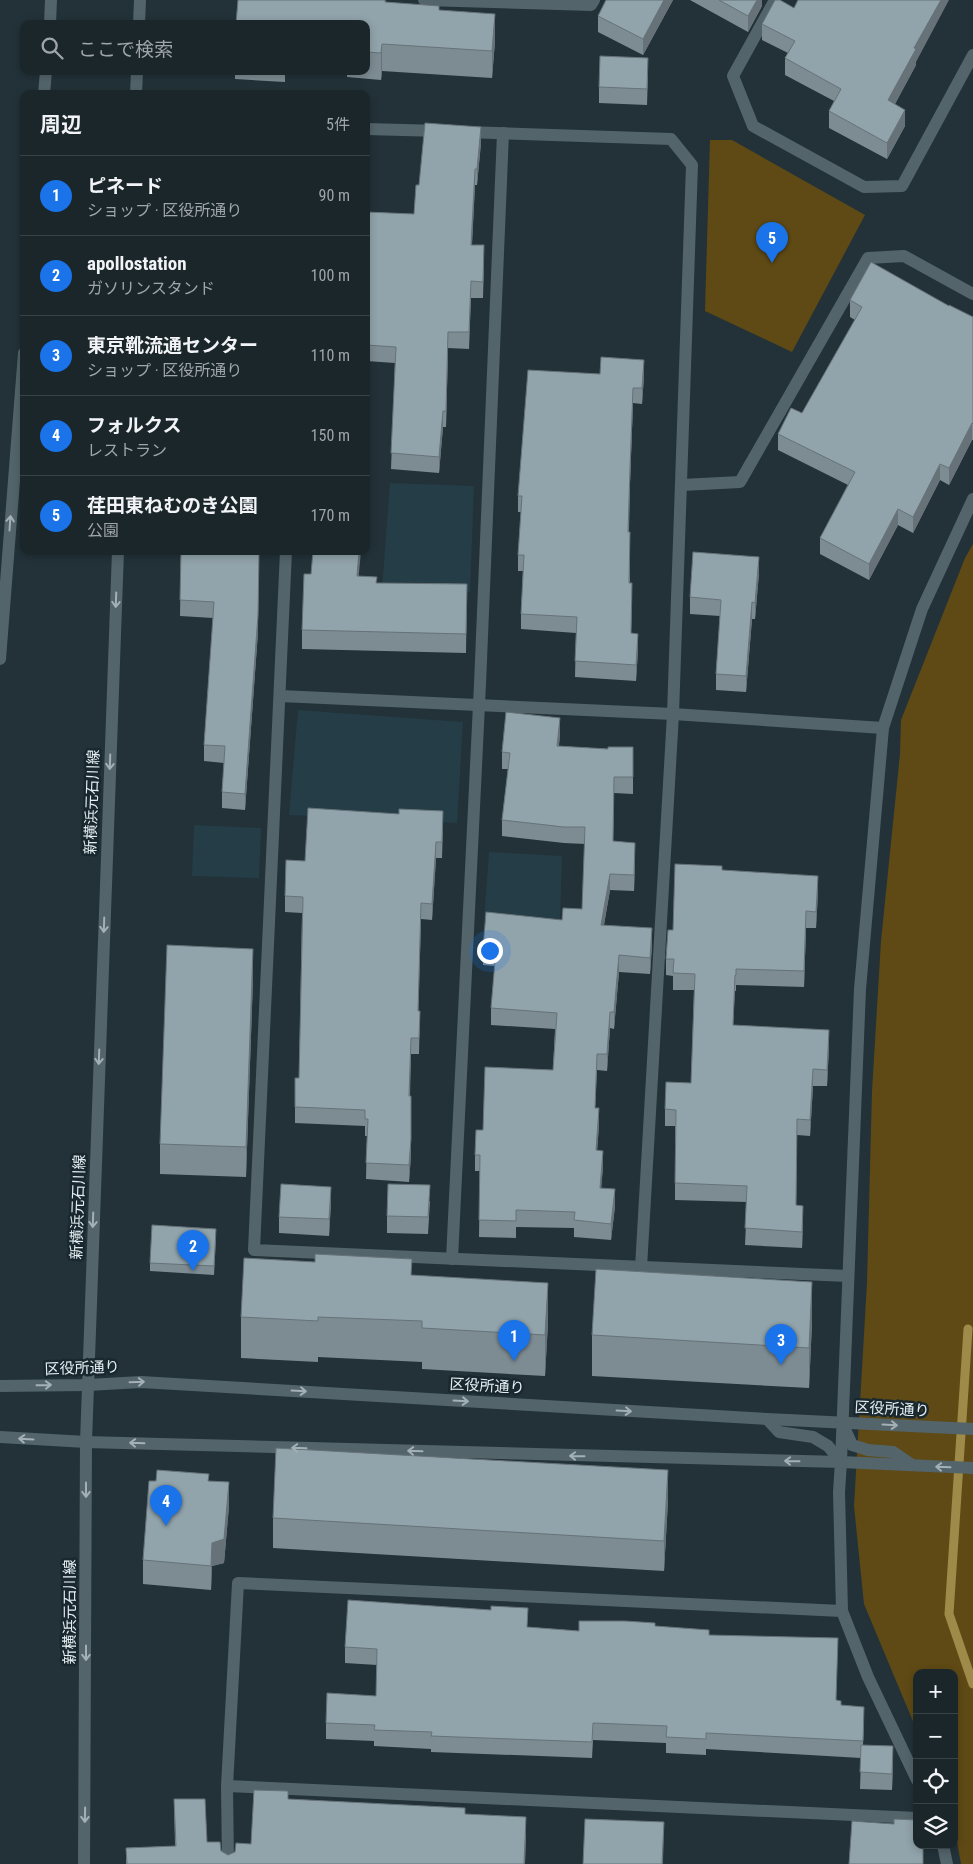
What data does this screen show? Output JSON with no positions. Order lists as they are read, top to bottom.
{
  "streets": {
    "street": ["新横浜元石川線", "区役所通り"]
  },
  "crossings": [
    ["新横浜元石川線", "区役所通り"]
  ],
  "one_way": ["新横浜元石川線"],
  "page": {
    "search": "ここで検索",
    "heading": ["周辺", "5件"],
    "list": [
      {
        "mark": "1",
        "name": "ピネード",
        "note": "ショップ · 区役所通り",
        "value": "90 m"
      },
      {
        "mark": "2",
        "name": "apollostation",
        "note": "ガソリンスタンド",
        "value": "100 m"
      },
      {
        "mark": "3",
        "name": "東京靴流通センター",
        "note": "ショップ · 区役所通り",
        "value": "110 m"
      },
      {
        "mark": "4",
        "name": "フォルクス",
        "note": "レストラン",
        "value": "150 m"
      },
      {
        "mark": "5",
        "name": "荏田東ねむのき公園",
        "note": "公園",
        "value": "170 m"
      }
    ],
    "pins": [
      "5",
      "2",
      "1",
      "3",
      "4"
    ],
    "map_buttons": ["+", "−"]
  }
}
